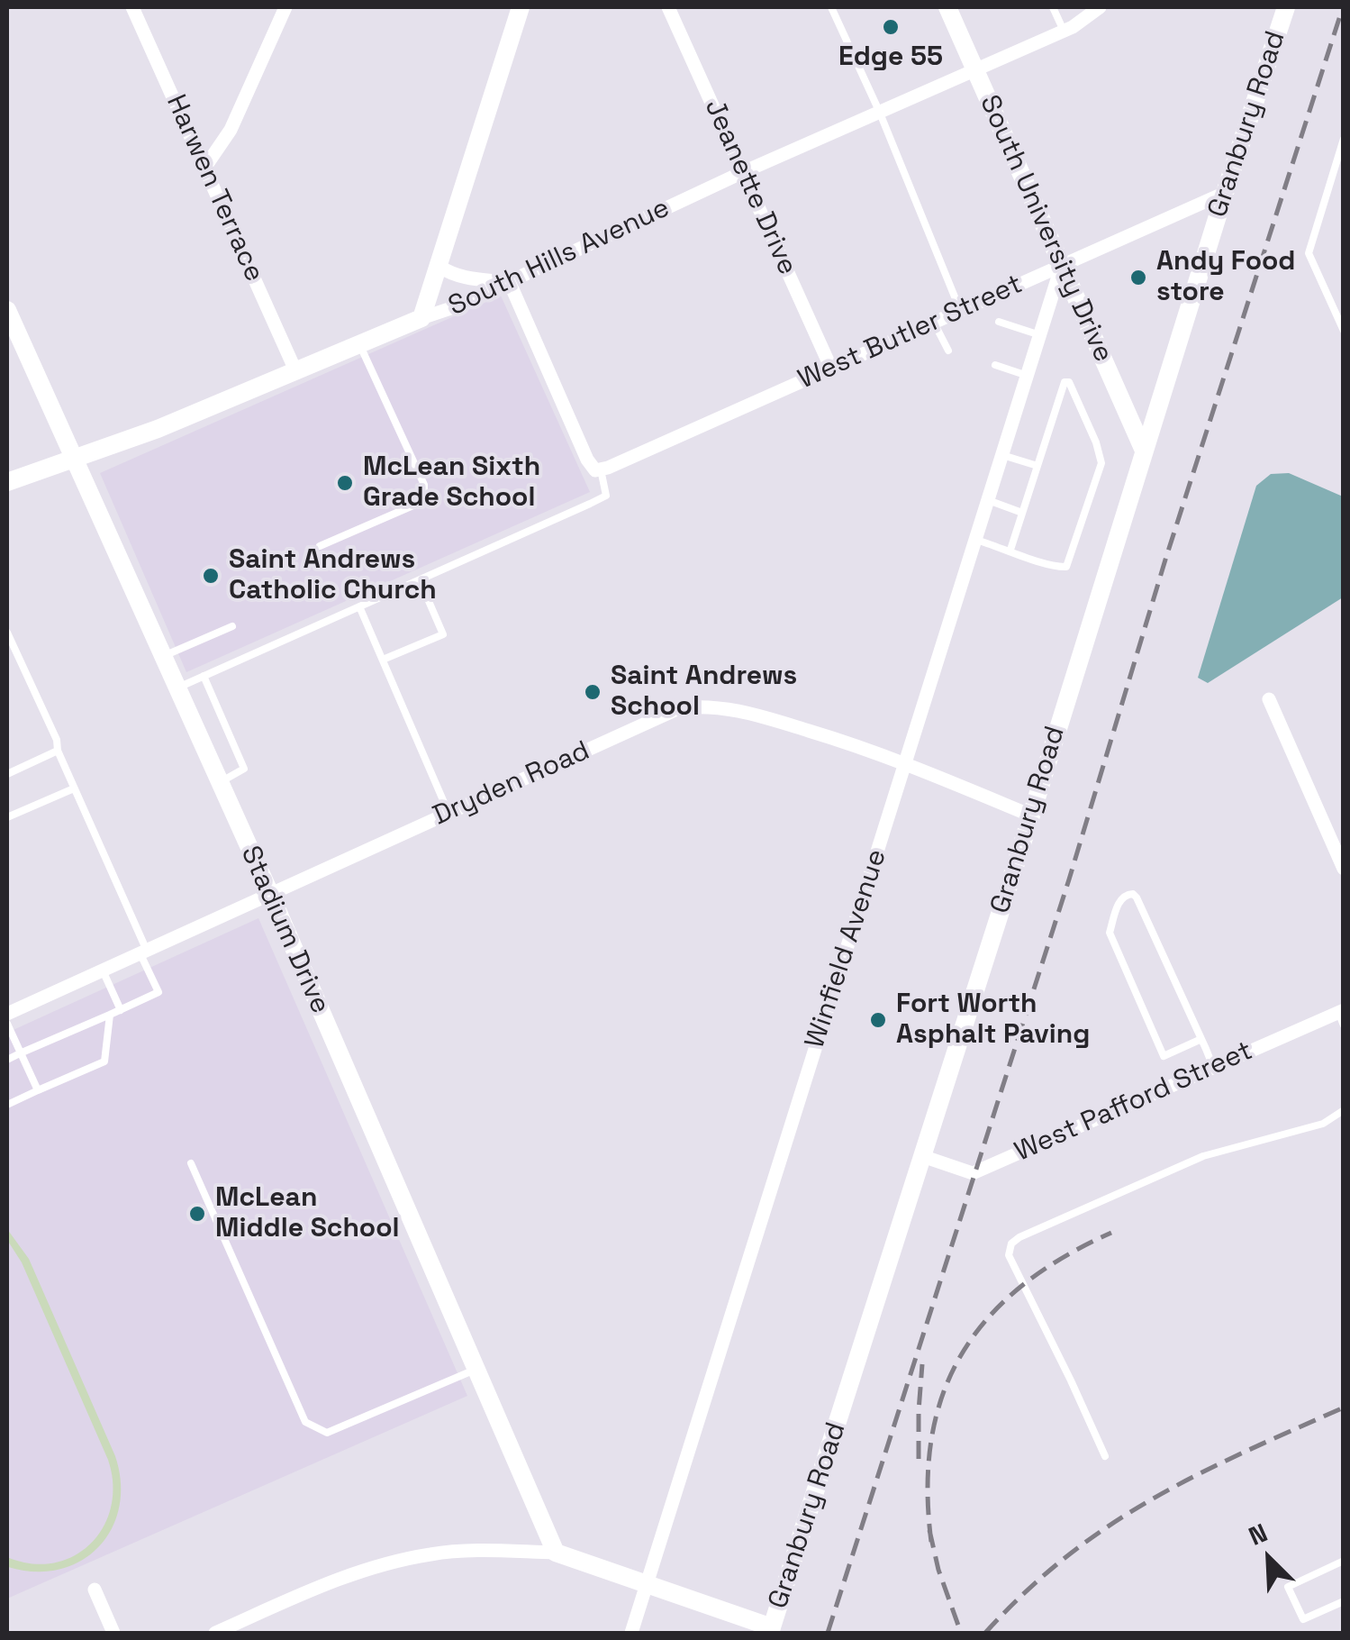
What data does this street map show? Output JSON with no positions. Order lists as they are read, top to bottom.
{
  "streets": {
    "street": [
      "Granbury Road",
      "Jeanette Drive",
      "Harwen Terrace",
      "South University Drive",
      "South Hills Avenue",
      "West Butler Street",
      "Dryden Road",
      "Stadium Drive",
      "Winfield Avenue",
      "West Pafford Street"
    ]
  },
  "crossings": [
    ["Granbury Road", "South University Drive"],
    ["Granbury Road", "West Butler Street"],
    ["Granbury Road", "Dryden Road"],
    ["Granbury Road", "West Pafford Street"],
    ["Jeanette Drive", "South Hills Avenue"],
    ["Jeanette Drive", "West Butler Street"],
    ["Harwen Terrace", "South Hills Avenue"],
    ["South University Drive", "South Hills Avenue"],
    ["South University Drive", "West Butler Street"],
    ["South University Drive", "Winfield Avenue"],
    ["South Hills Avenue", "Stadium Drive"],
    ["West Butler Street", "Winfield Avenue"],
    ["Dryden Road", "Stadium Drive"],
    ["Dryden Road", "Winfield Avenue"]
  ],
  "places": [
    "Edge 55",
    "Andy Food store",
    "McLean Sixth Grade School",
    "Saint Andrews Catholic Church",
    "Saint Andrews School",
    "Fort Worth Asphalt Paving",
    "McLean Middle School"
  ],
  "north": "top left"
}
